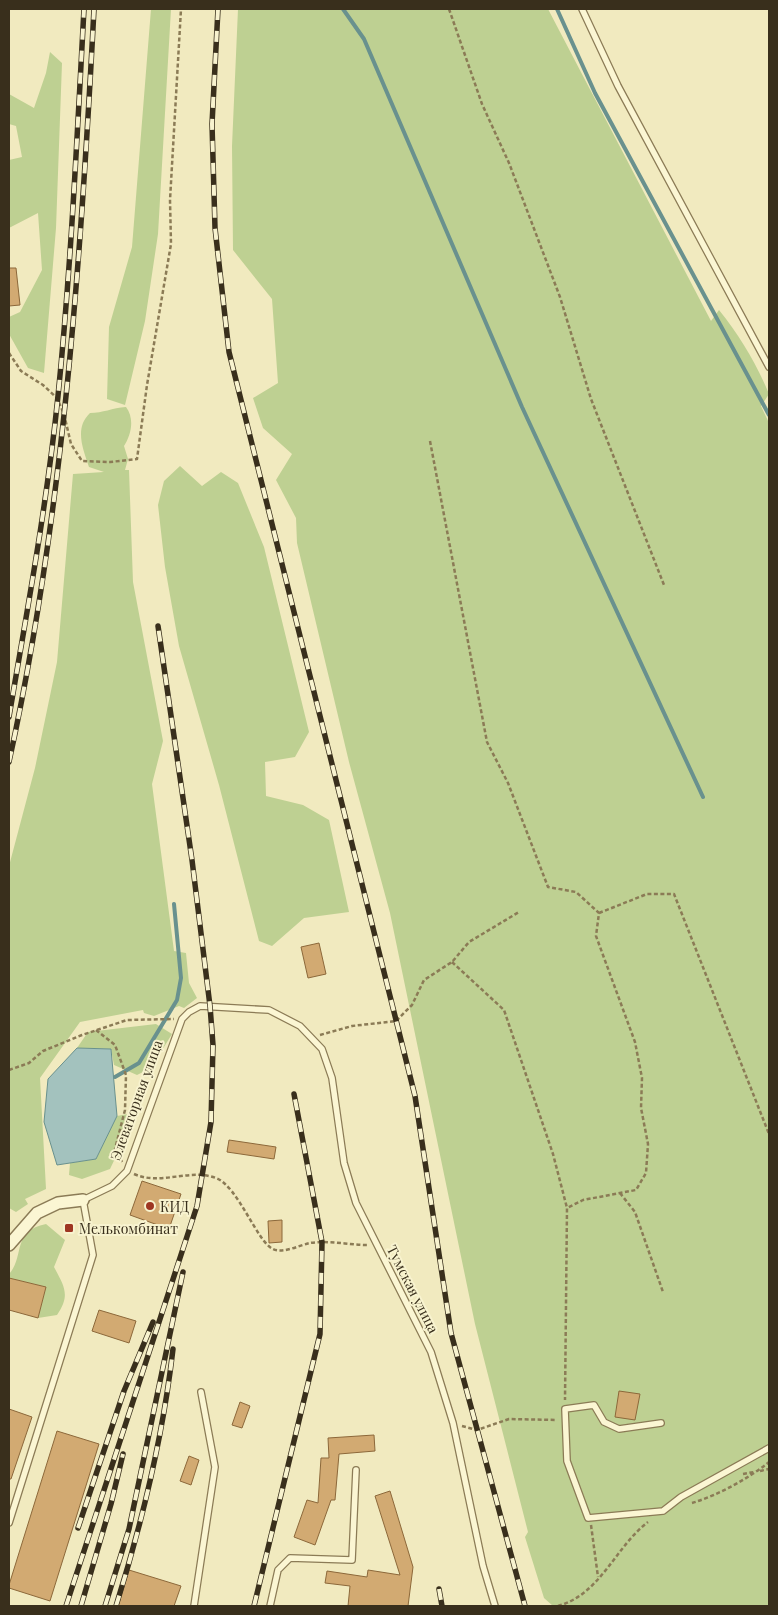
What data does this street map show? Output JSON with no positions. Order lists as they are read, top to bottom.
{
  "streets": {
    "street": ["Элеваторная улица"],
    "lane": ["Тумская улица"]
  },
  "crossings": [
    ["Элеваторная улица", "Тумская улица"]
  ],
  "places": {
    "other": ["КИД"],
    "transit": ["Мелькомбинат"]
  }
}
